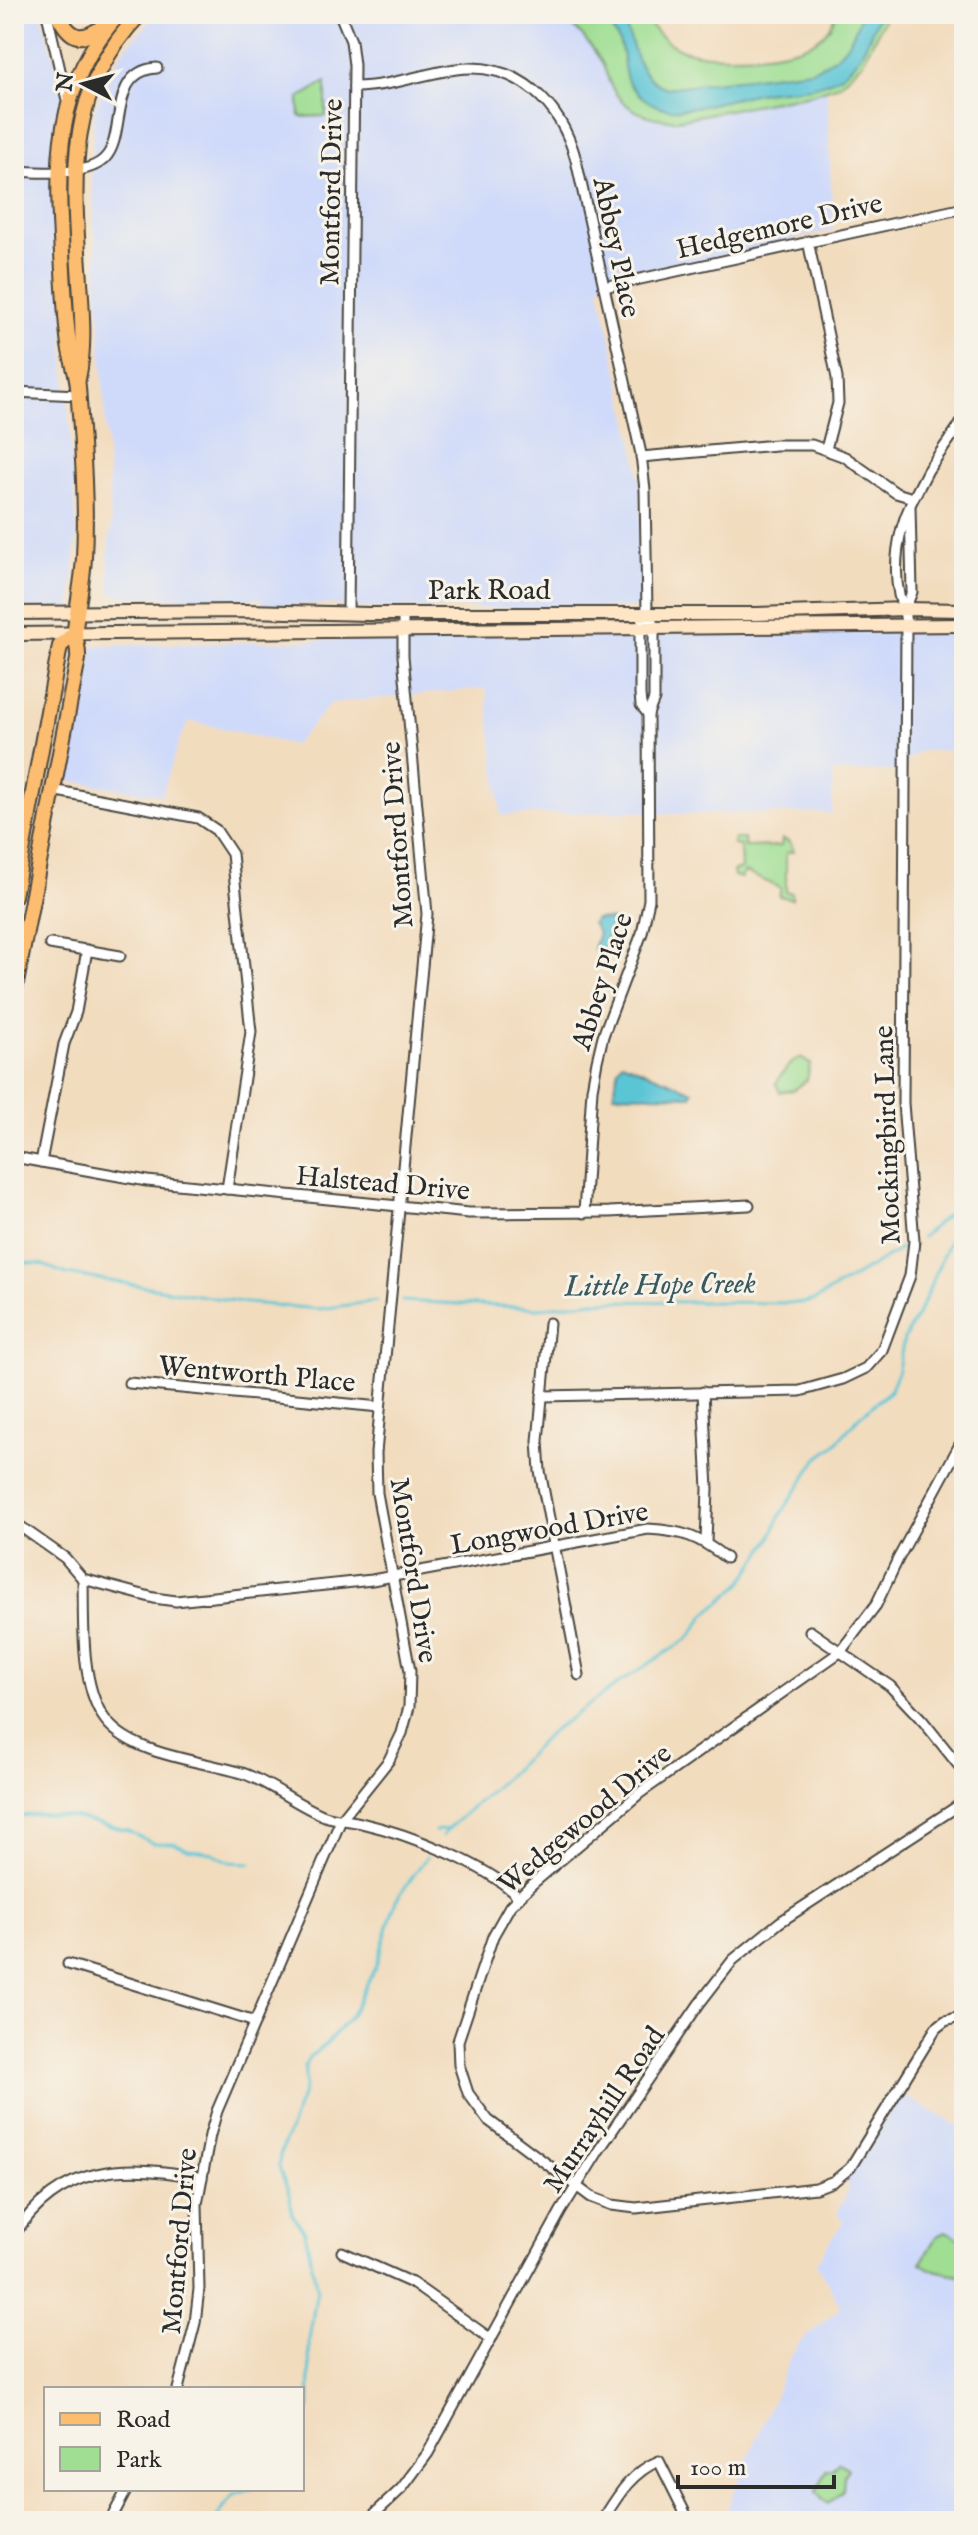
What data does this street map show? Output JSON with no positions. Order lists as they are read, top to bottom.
{
  "streets": {
    "main road": ["Park Road"],
    "street": [
      "Montford Drive",
      "Hedgemore Drive",
      "Abbey Place",
      "Mockingbird Lane",
      "Halstead Drive",
      "Wentworth Place",
      "Longwood Drive",
      "Wedgewood Drive",
      "Murrayhill Road"
    ]
  },
  "crossings": [
    ["Montford Drive", "Abbey Place"],
    ["Montford Drive", "Park Road"],
    ["Montford Drive", "Halstead Drive"],
    ["Montford Drive", "Wentworth Place"],
    ["Montford Drive", "Longwood Drive"],
    ["Hedgemore Drive", "Abbey Place"],
    ["Abbey Place", "Park Road"],
    ["Abbey Place", "Halstead Drive"],
    ["Park Road", "Mockingbird Lane"],
    ["Wedgewood Drive", "Murrayhill Road"]
  ],
  "water": ["Little Hope Creek"],
  "legend": ["Road", "Park"],
  "scale_bar": "100 m",
  "north": "left"
}
